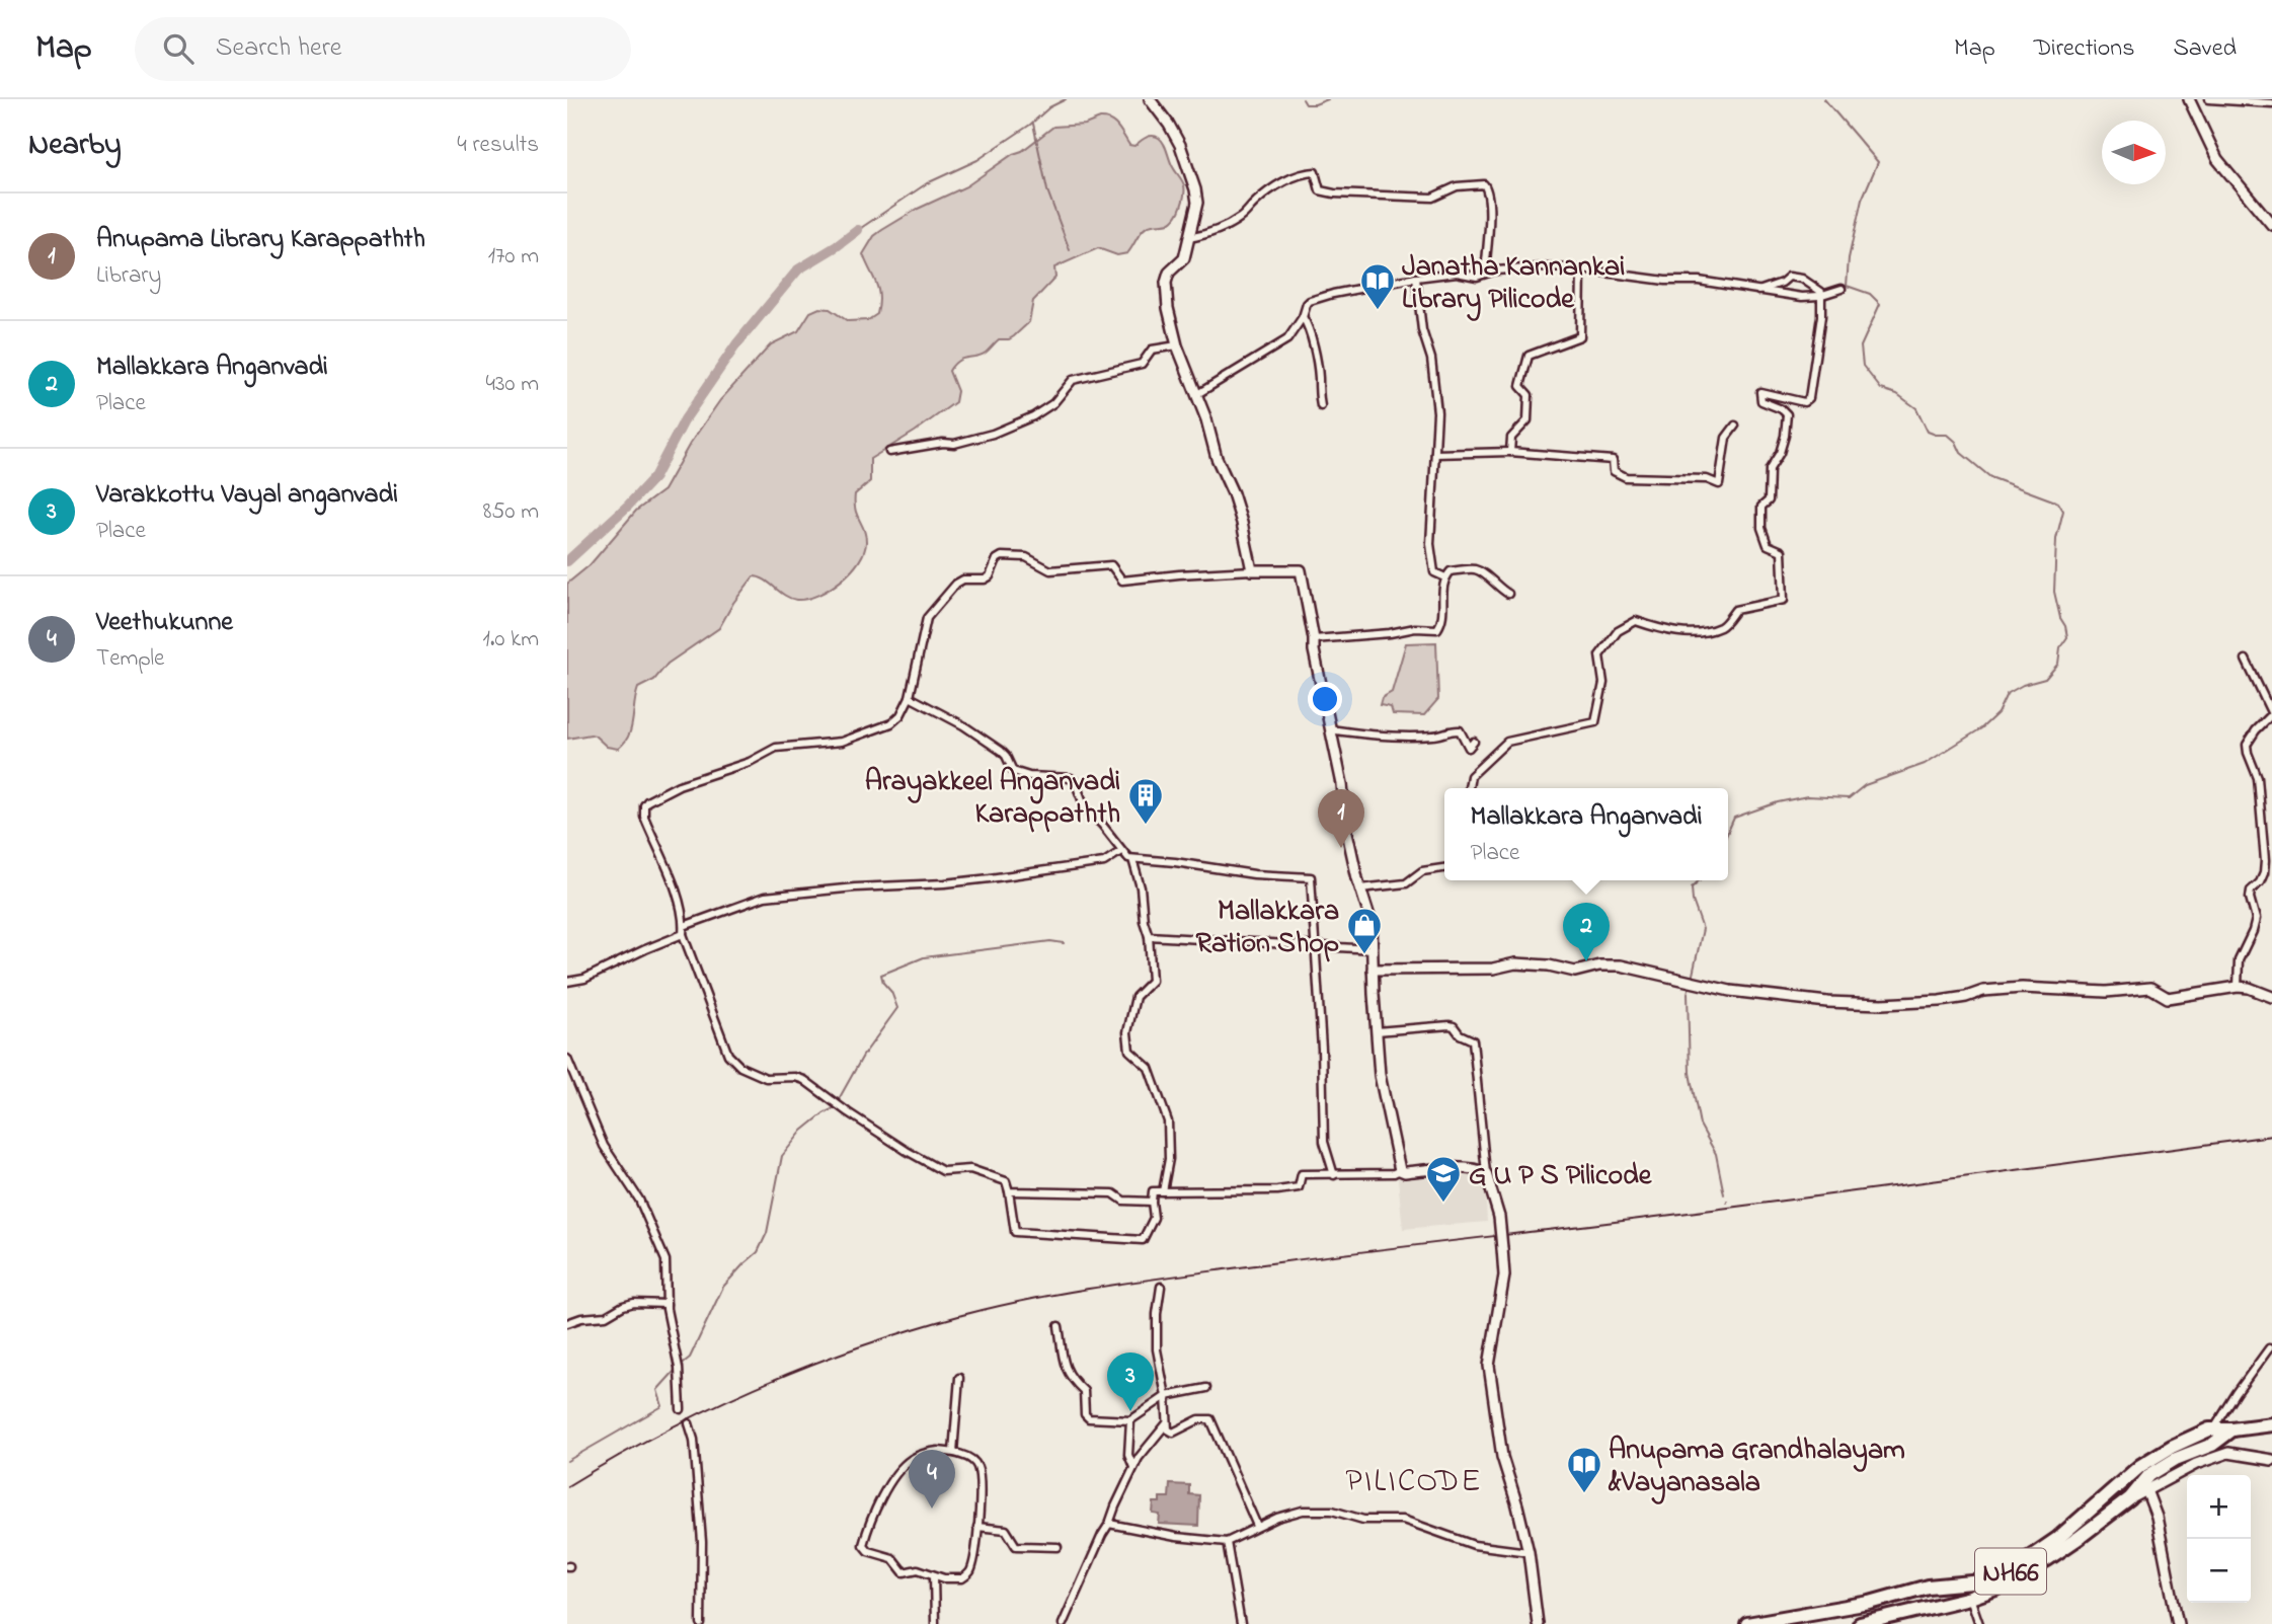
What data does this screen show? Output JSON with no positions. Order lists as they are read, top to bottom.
{
  "streets": {
    "highway": ["NH66"]
  },
  "districts": ["PILICODE"],
  "places": {
    "library": ["Janatha Kannankai Library Pilicode", "Anupama Grandhalayam &Vayanasala"],
    "building": ["Arayakkeel Anganvadi Karappathth"],
    "shop": ["Mallakkara Ration Shop"],
    "school or university": ["G U P S Pilicode"]
  },
  "north": "right",
  "page": {
    "header": "Map",
    "search": "Search here",
    "nav": ["Map", "Directions", "Saved"],
    "heading": ["Nearby", "4 results"],
    "list": [
      {
        "mark": "1",
        "name": "Anupama Library Karappathth",
        "note": "Library",
        "value": "170 m"
      },
      {
        "mark": "2",
        "name": "Mallakkara Anganvadi",
        "note": "Place",
        "value": "430 m"
      },
      {
        "mark": "3",
        "name": "Varakkottu Vayal anganvadi",
        "note": "Place",
        "value": "850 m"
      },
      {
        "mark": "4",
        "name": "Veethukunne",
        "note": "Temple",
        "value": "1.0 km"
      }
    ],
    "popup": ["Mallakkara Anganvadi", "Place"],
    "pins": [
      "1",
      "2",
      "3",
      "4"
    ],
    "map_buttons": ["+", "−"]
  }
}
